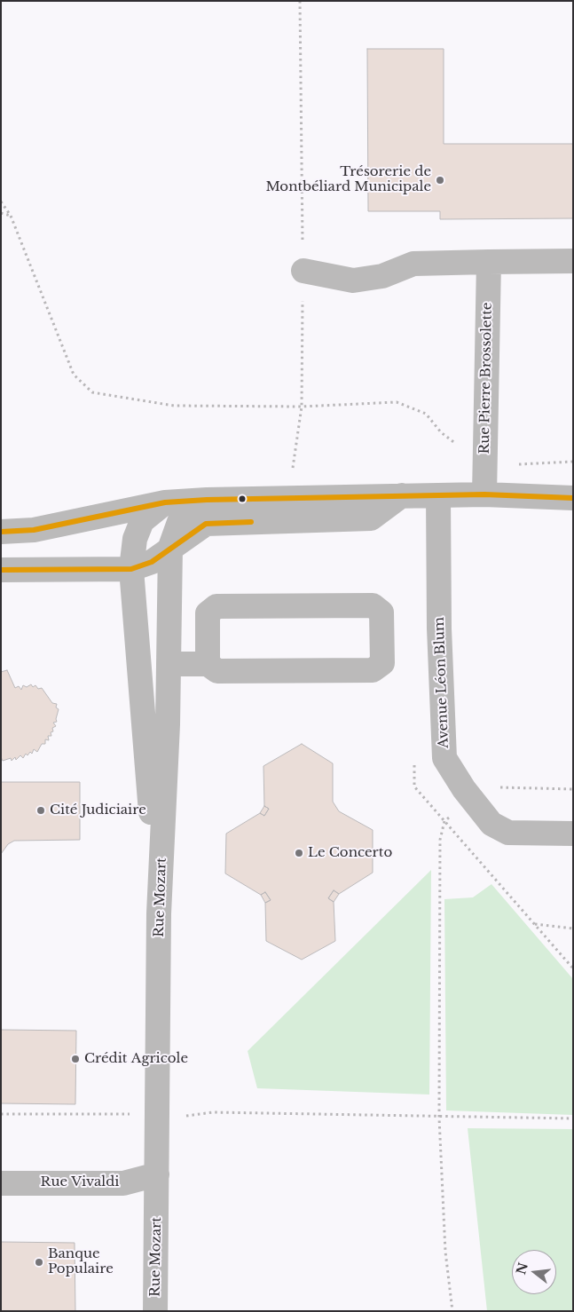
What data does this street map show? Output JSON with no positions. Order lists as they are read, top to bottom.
{
  "streets": {
    "street": [
      "Rue Pierre Brossolette",
      "Avenue Léon Blum",
      "Rue Mozart",
      "Rue Vivaldi"
    ]
  },
  "crossings": [
    ["Rue Mozart", "Rue Vivaldi"]
  ],
  "places": [
    "Trésorerie de Montbéliard Municipale",
    "Cité Judiciaire",
    "Le Concerto",
    "Crédit Agricole",
    "Banque Populaire"
  ],
  "north": "left"
}
